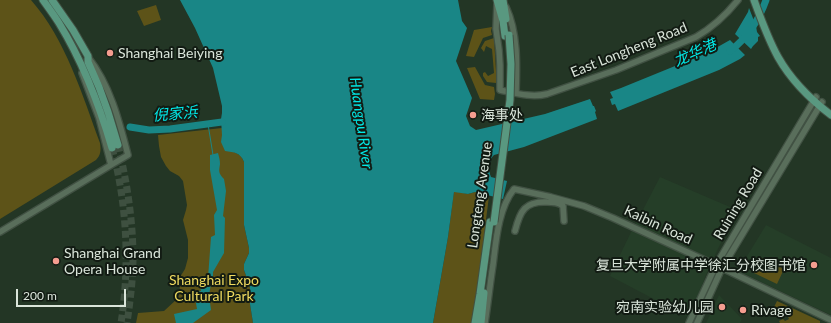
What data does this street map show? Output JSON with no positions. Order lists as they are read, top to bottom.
{
  "streets": {
    "main road": ["Longteng Avenue"],
    "street": ["East Longheng Road", "Ruining Road", "Kaibin Road"]
  },
  "crossings": [
    ["East Longheng Road", "Longteng Avenue"],
    ["Ruining Road", "Kaibin Road"]
  ],
  "water": ["龙华港", "倪家浜", "Huangpu River"],
  "parks": ["Shanghai Expo Cultural Park"],
  "places": [
    "Shanghai Beiying",
    "海事处",
    "Shanghai Grand Opera House",
    "复旦大学附属中学徐汇分校图书馆",
    "宛南实验幼儿园",
    "Rivage"
  ],
  "scale_bar": "200 m"
}
